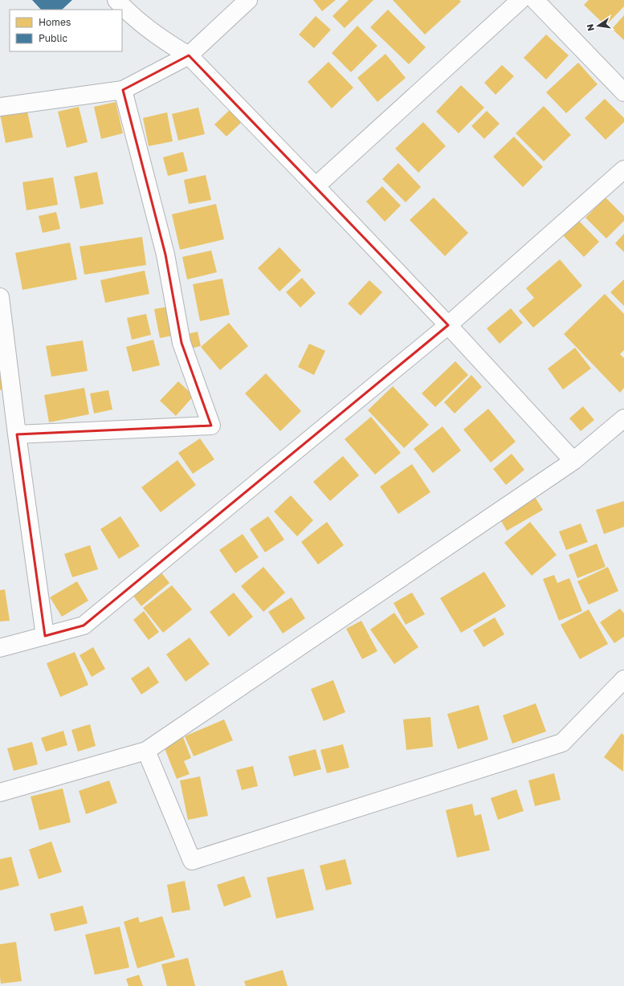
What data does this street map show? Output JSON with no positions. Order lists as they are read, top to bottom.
{
  "legend": ["Homes", "Public"],
  "north": "left"
}
